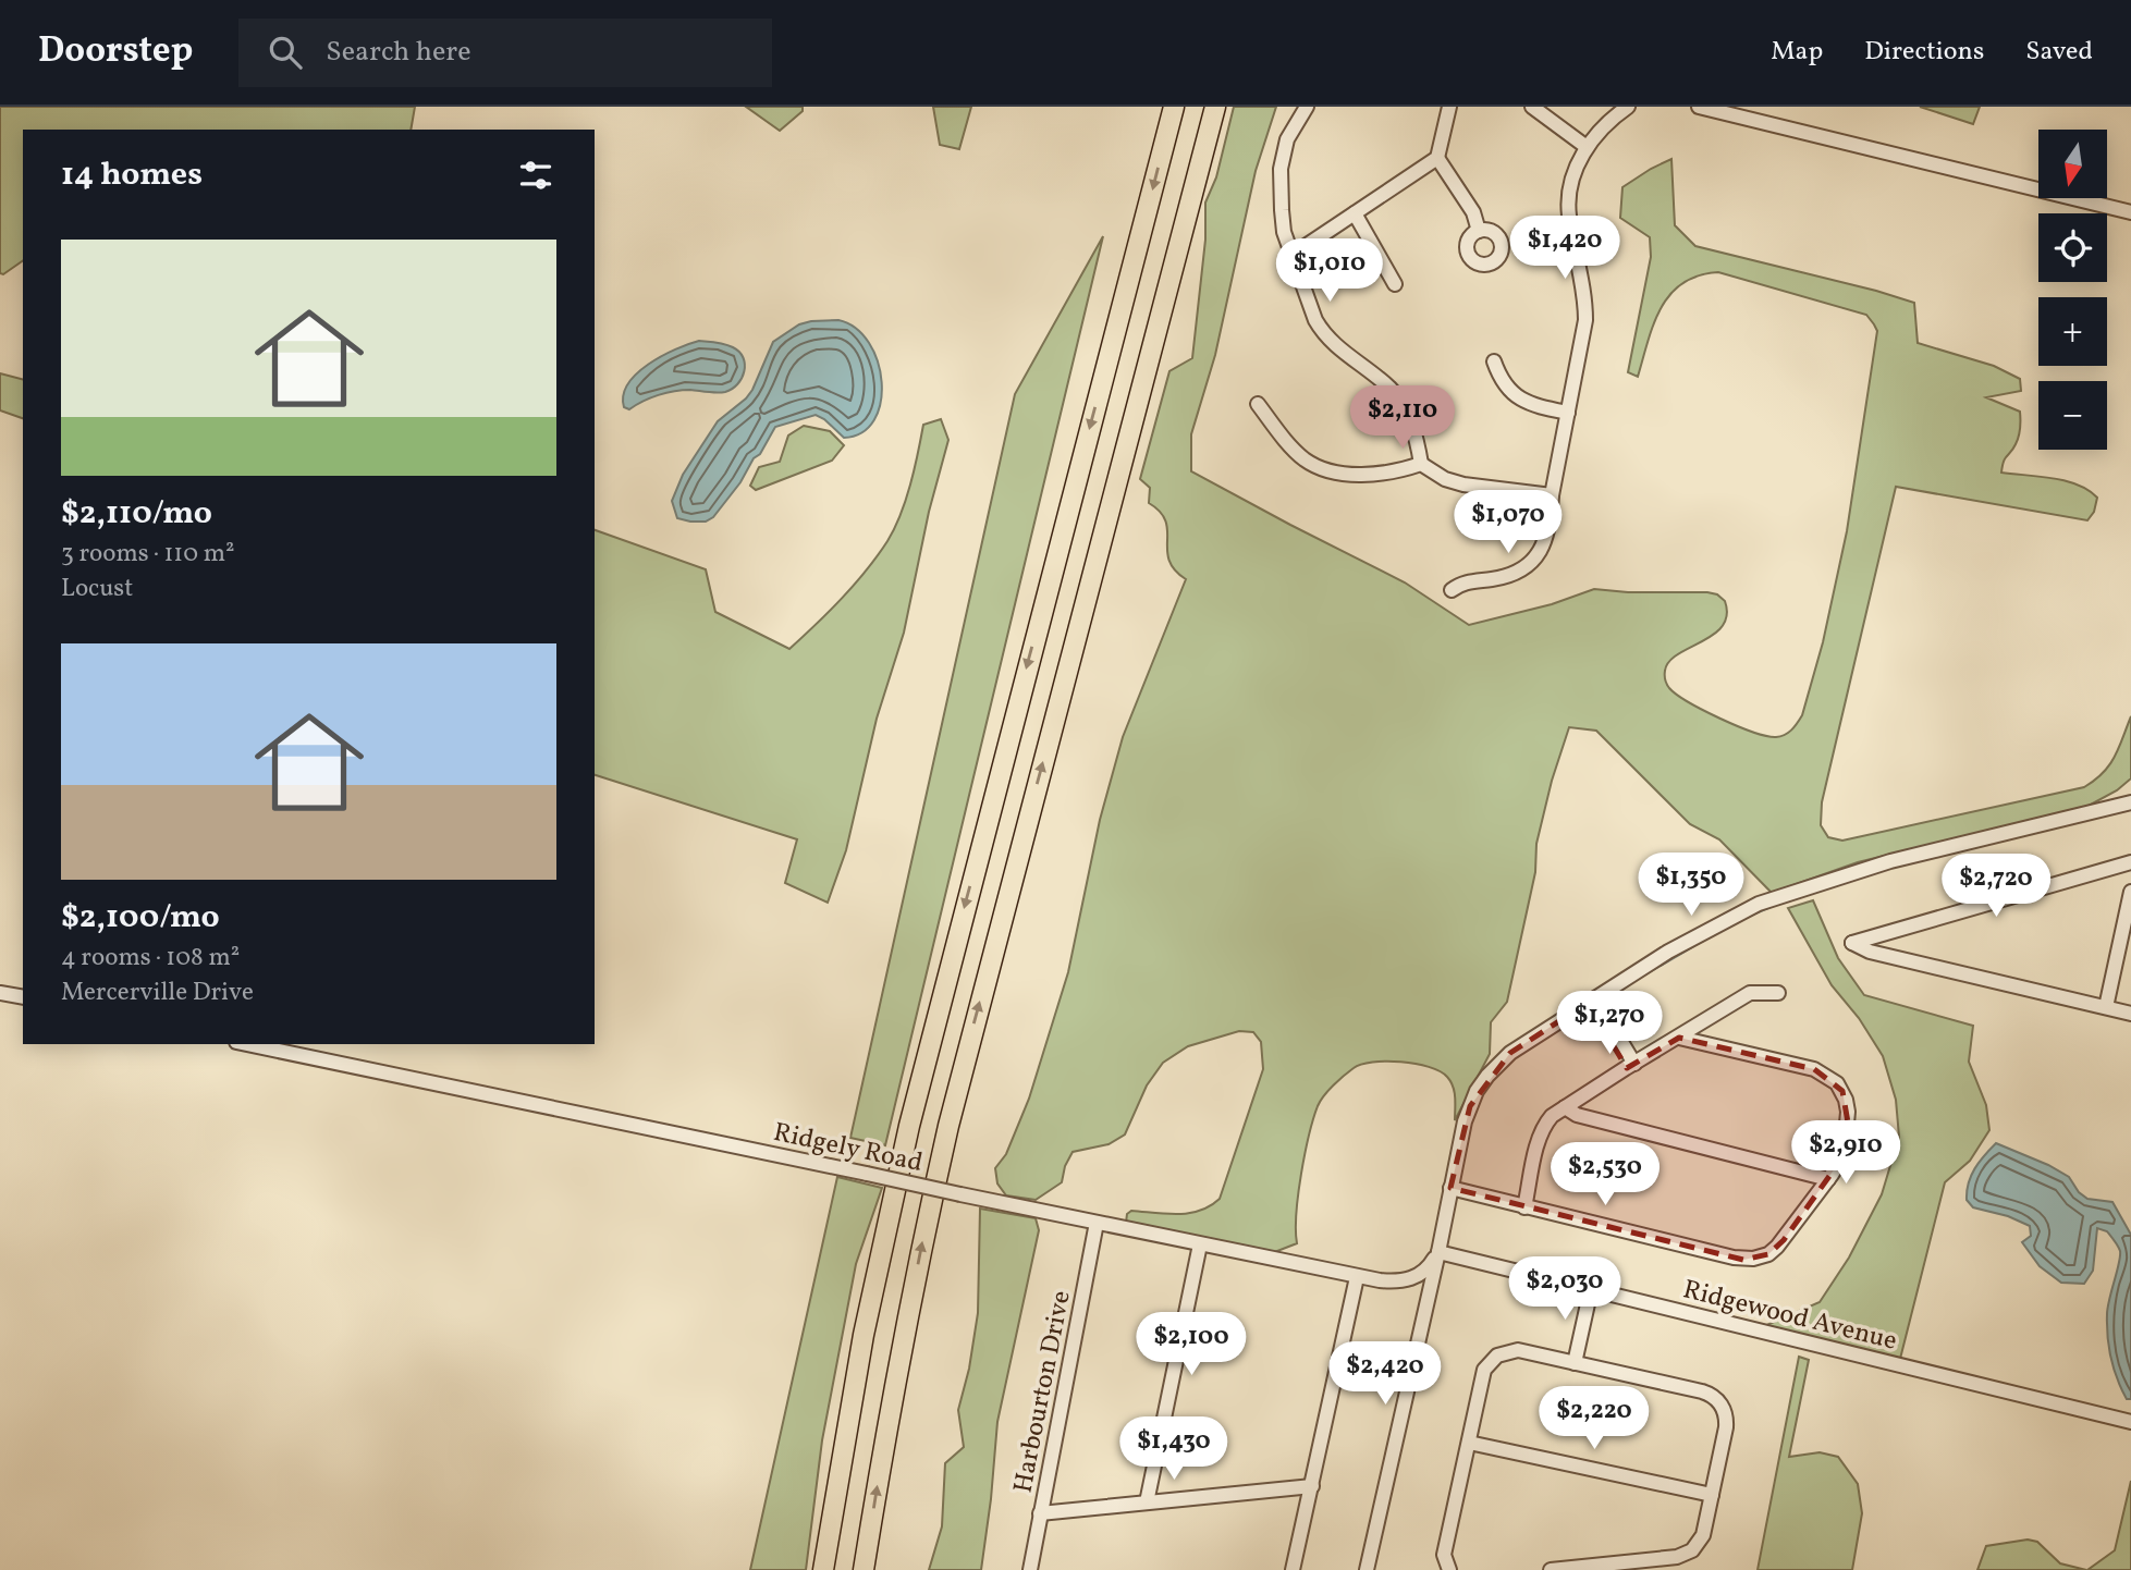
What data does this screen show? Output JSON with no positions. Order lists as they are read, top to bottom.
{
  "streets": {
    "street": ["Ridgely Road", "Ridgewood Avenue", "Harbourton Drive"]
  },
  "crossings": [
    ["Ridgely Road", "Ridgewood Avenue"],
    ["Ridgely Road", "Harbourton Drive"]
  ],
  "north": "bottom",
  "page": {
    "header": "Doorstep",
    "search": "Search here",
    "nav": ["Map", "Directions", "Saved"],
    "map_buttons": ["+", "−"],
    "heading": "14 homes",
    "price": [
      "$1,420",
      "$1,010",
      "$2,110",
      "$1,070",
      "$1,350",
      "$2,720",
      "$1,270",
      "$2,910",
      "$2,530",
      "$2,030",
      "$2,100",
      "$2,420",
      "$2,220",
      "$1,430"
    ],
    "list": [
      {
        "name": "$2,110/mo",
        "note": "3 rooms · 110 m² · Locust"
      },
      {
        "name": "$2,100/mo",
        "note": "4 rooms · 108 m² · Mercerville Drive"
      }
    ]
  }
}
